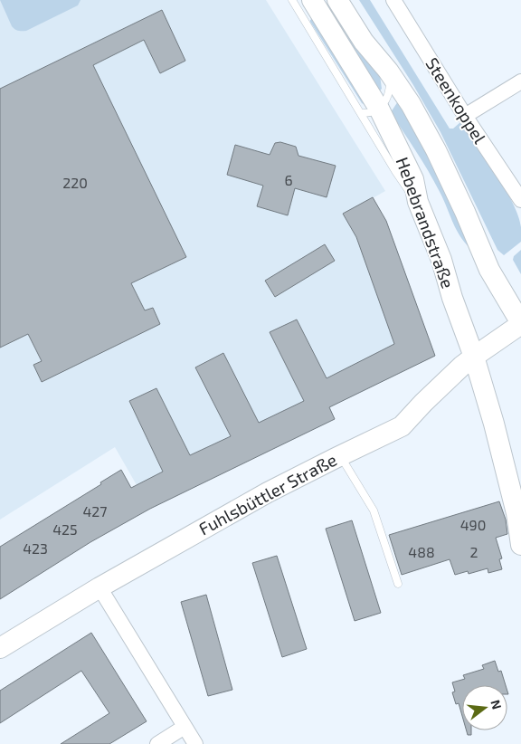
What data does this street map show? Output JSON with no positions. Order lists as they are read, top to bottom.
{
  "streets": {
    "main road": ["Hebebrandstraße", "Fuhlsbüttler Straße"],
    "street": ["Steenkoppel"]
  },
  "crossings": [
    ["Hebebrandstraße", "Fuhlsbüttler Straße"]
  ],
  "house_numbers": [
    "6",
    "220",
    "427",
    "490",
    "425",
    "423",
    "488",
    "2"
  ],
  "north": "right"
}
